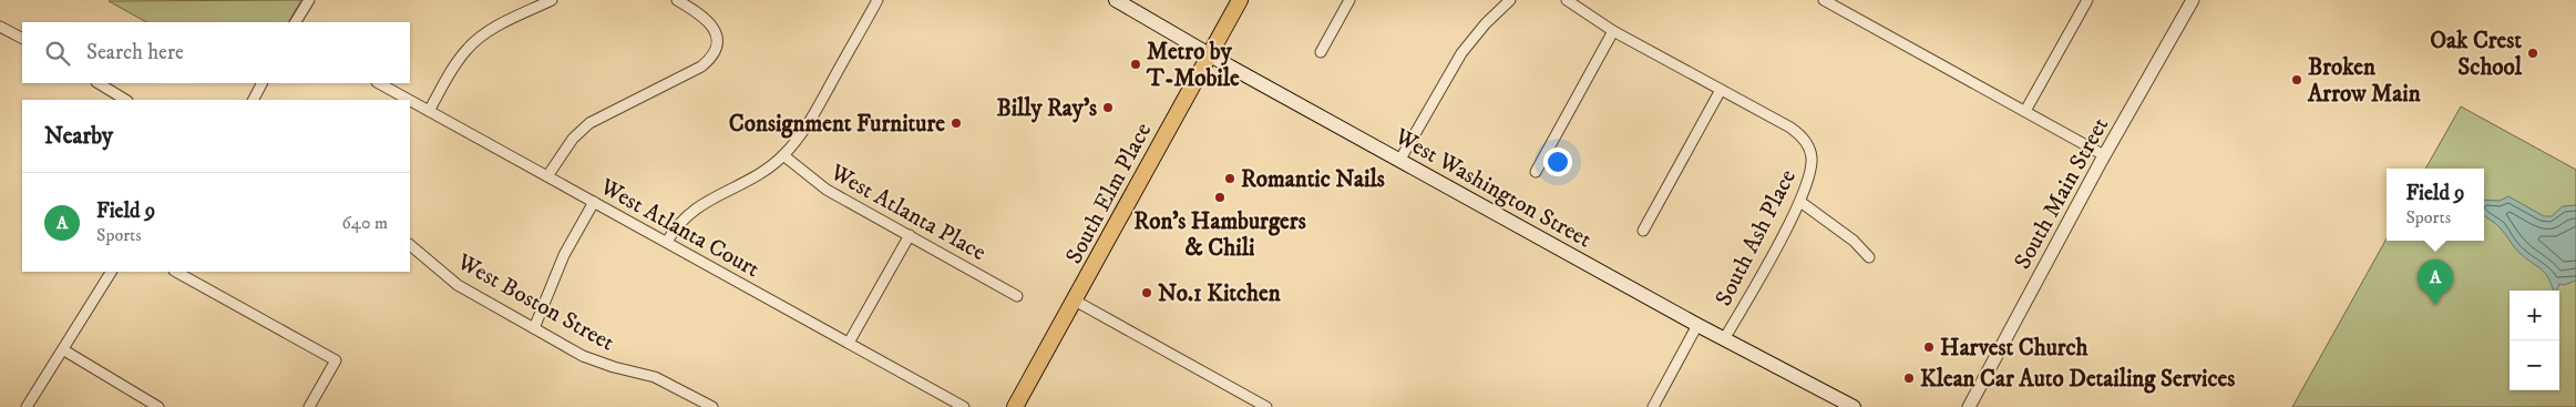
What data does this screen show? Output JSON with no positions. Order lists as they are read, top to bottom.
{
  "streets": {
    "main road": ["West Washington Street", "South Elm Place"],
    "street": [
      "South Main Street",
      "West Atlanta Place",
      "West Atlanta Court",
      "South Ash Place",
      "West Boston Street"
    ]
  },
  "crossings": [
    ["West Washington Street", "South Elm Place"],
    ["West Washington Street", "South Ash Place"]
  ],
  "places": [
    "Oak Crest School",
    "Metro by T-Mobile",
    "Broken Arrow Main",
    "Billy Ray's",
    "Consignment Furniture",
    "Romantic Nails",
    "Ron's Hamburgers & Chili",
    "No.1 Kitchen",
    "Harvest Church",
    "Klean Car Auto Detailing Services"
  ],
  "page": {
    "search": "Search here",
    "heading": "Nearby",
    "popup": ["Field 9", "Sports"],
    "list": [
      {
        "mark": "A",
        "name": "Field 9",
        "note": "Sports",
        "value": "640 m"
      }
    ],
    "pins": "A",
    "map_buttons": ["+", "−"]
  }
}
